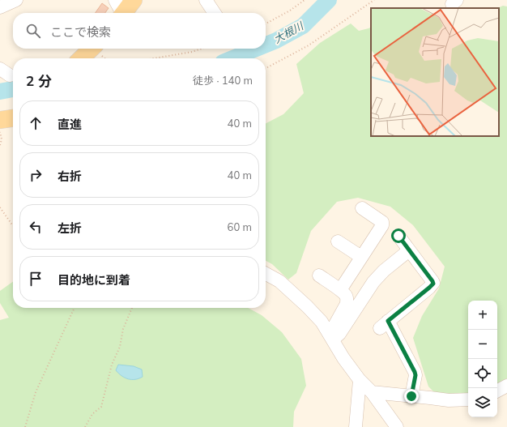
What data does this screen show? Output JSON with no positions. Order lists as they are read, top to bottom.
{
  "water": ["大根川"],
  "page": {
    "search": "ここで検索",
    "heading": ["2 分", "徒歩 · 140 m"],
    "list": [
      ["直進", "40 m"],
      ["右折", "40 m"],
      ["左折", "60 m"],
      "目的地に到着"
    ],
    "map_buttons": ["+", "−"]
  }
}
